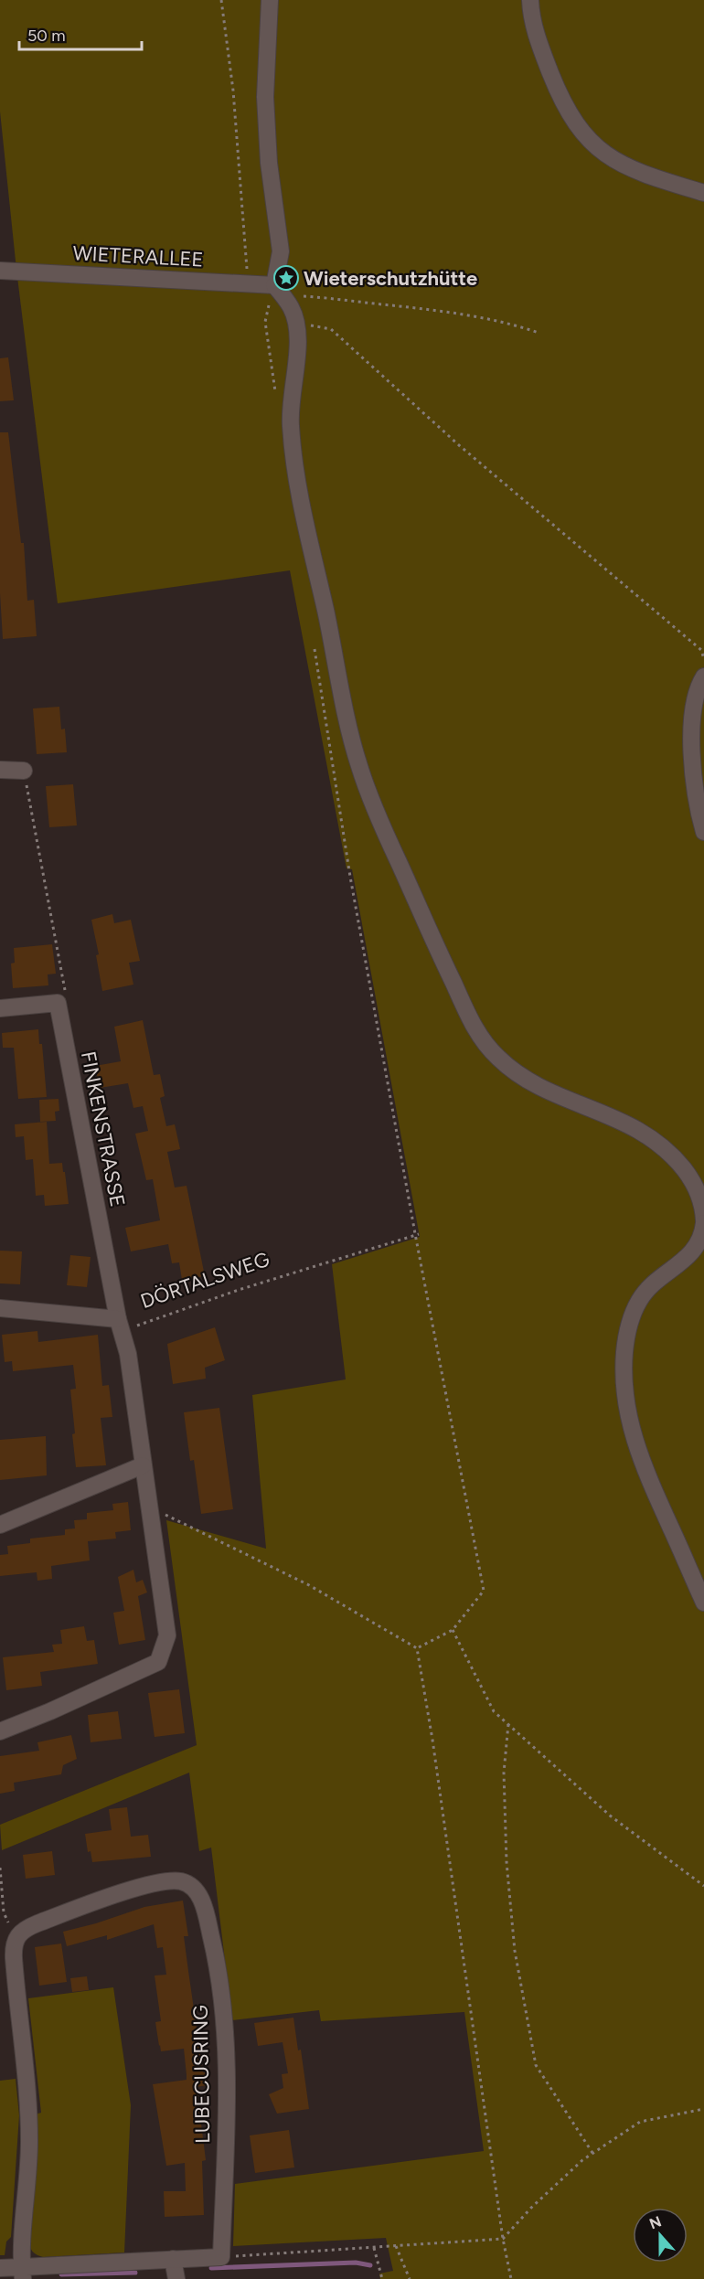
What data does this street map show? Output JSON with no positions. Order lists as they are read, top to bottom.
{
  "streets": {
    "street": [
      "WIETERALLEE",
      "FINKENSTRASSE",
      "DÖRTALSWEG",
      "LUBECUSRING"
    ]
  },
  "crossings": [
    ["FINKENSTRASSE", "DÖRTALSWEG"]
  ],
  "places": {
    "place": ["Wieterschutzhütte"]
  },
  "scale_bar": "50 m",
  "north": "top"
}
